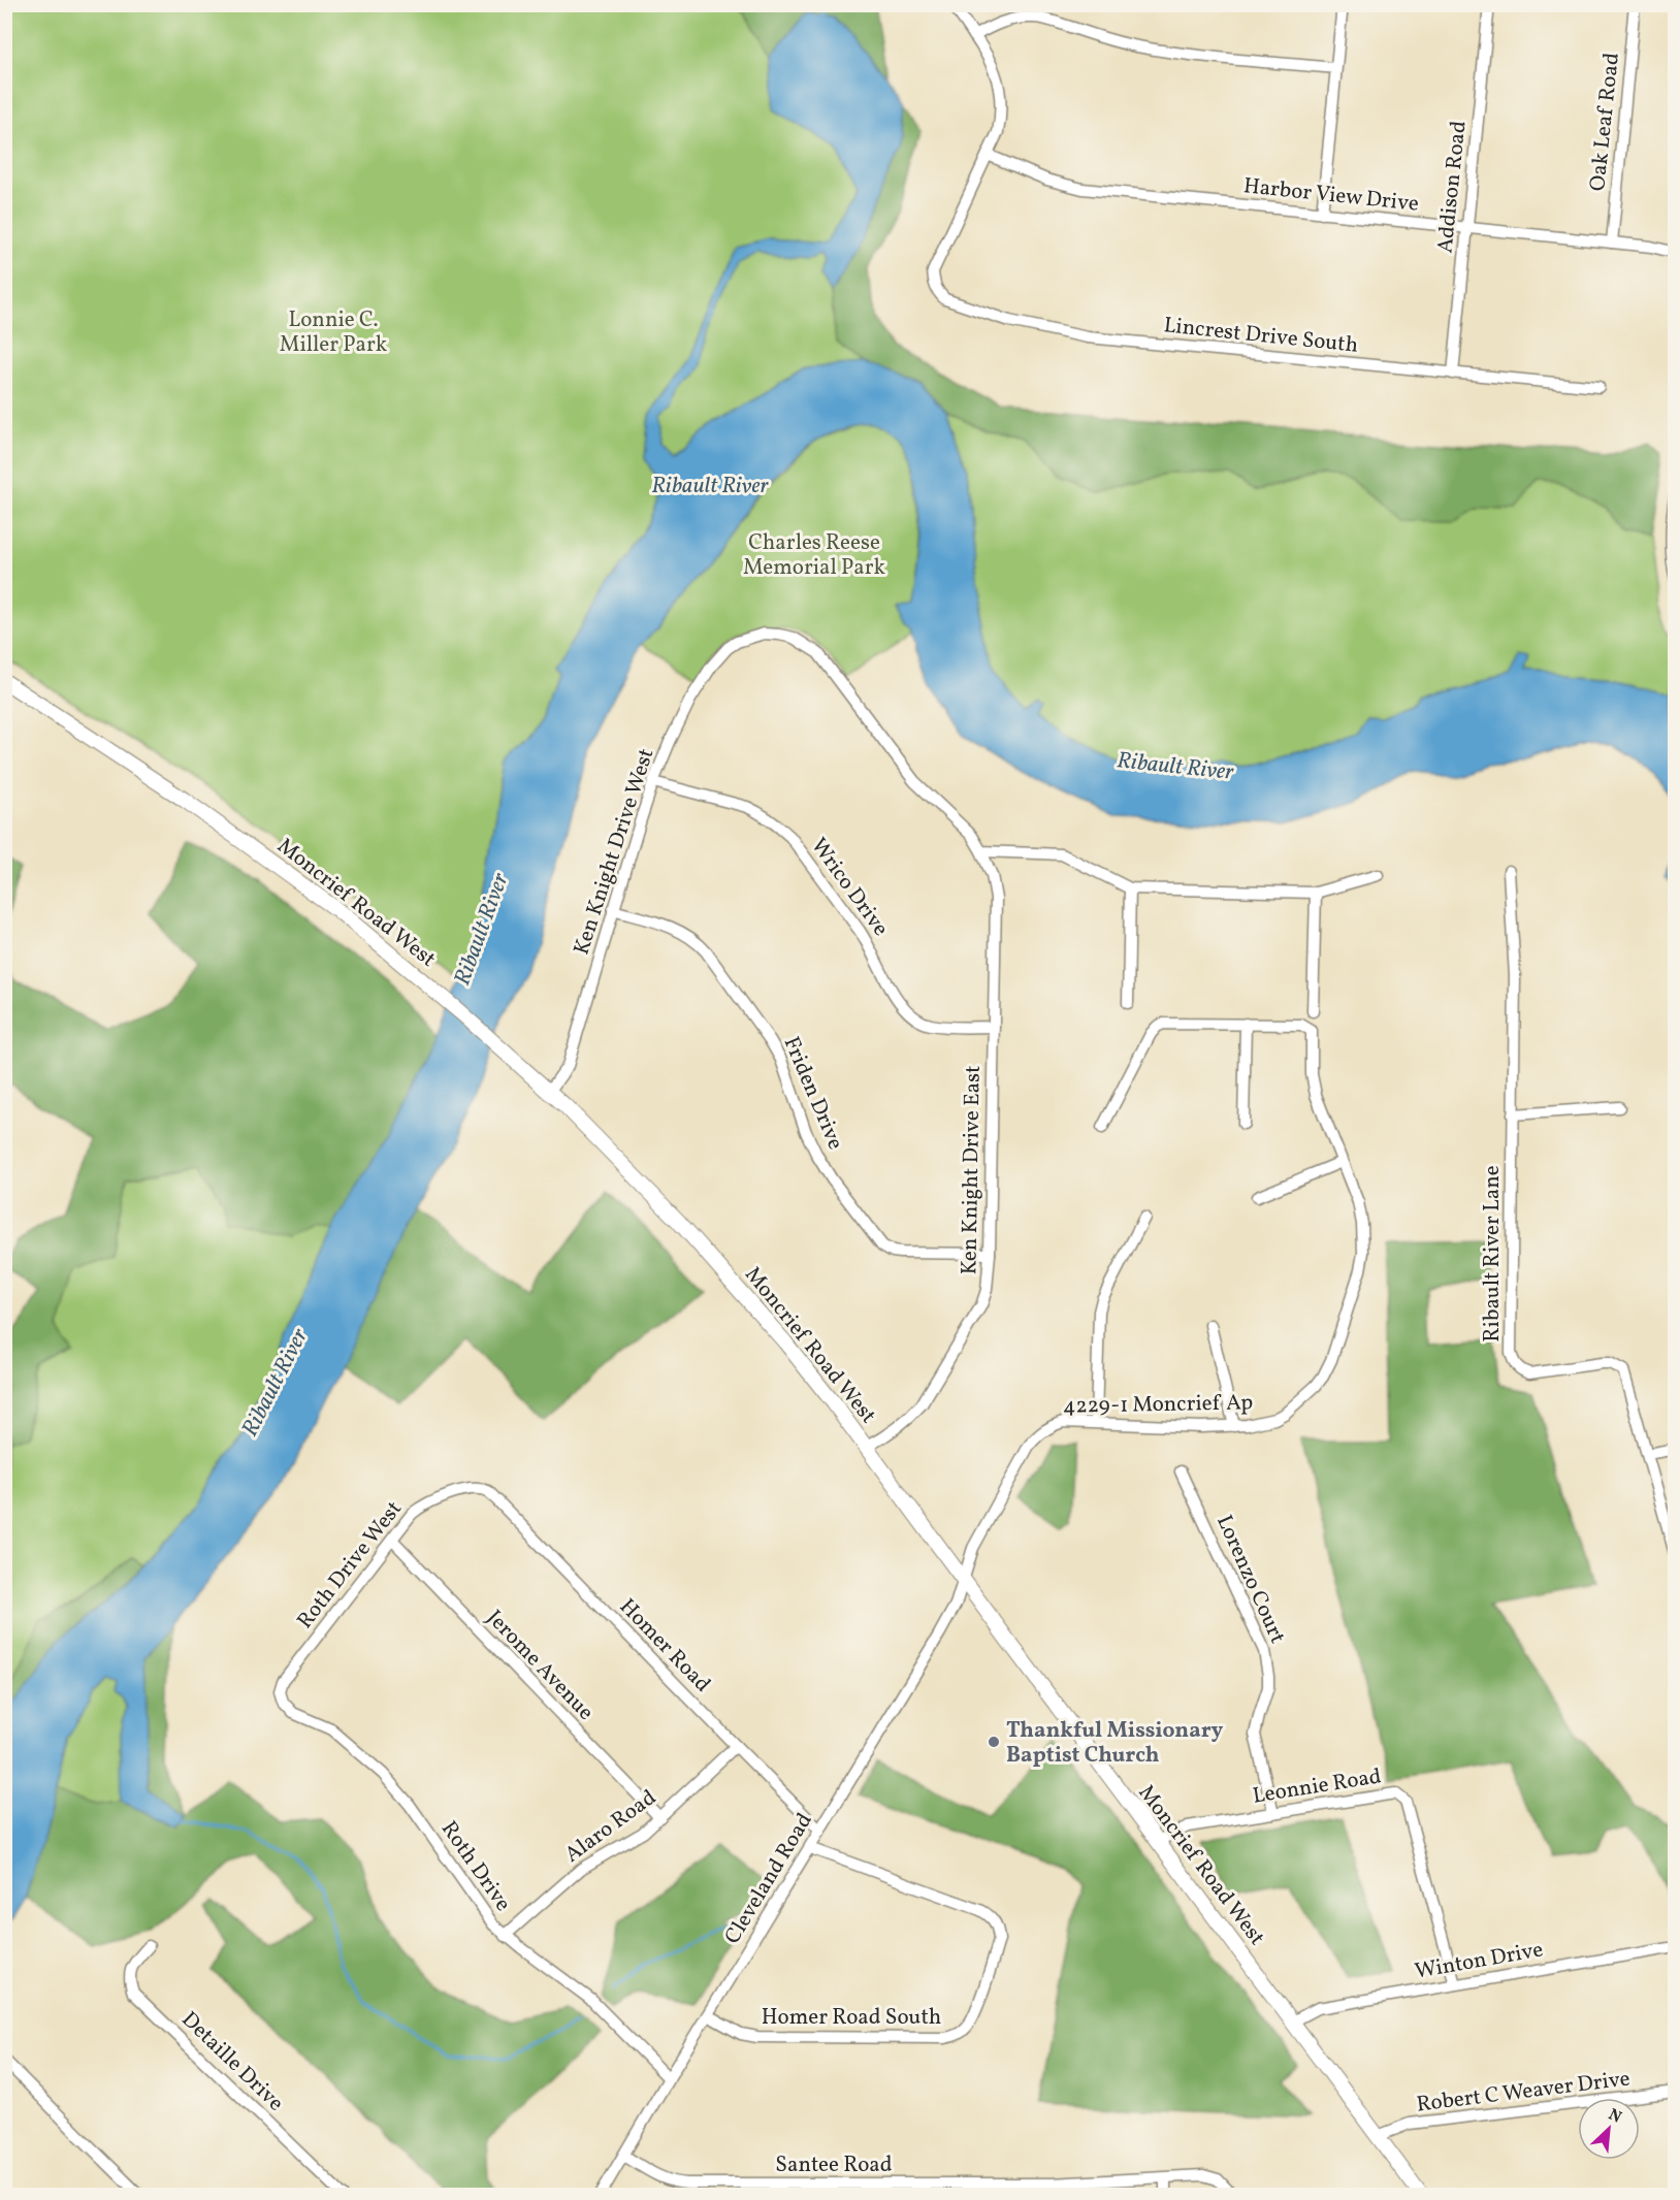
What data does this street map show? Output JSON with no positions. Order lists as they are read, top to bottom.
{
  "streets": {
    "main road": ["Moncrief Road West"],
    "street": [
      "Oak Leaf Road",
      "Addison Road",
      "Harbor View Drive",
      "Lincrest Drive South",
      "Ken Knight Drive West",
      "Wrico Drive",
      "Friden Drive",
      "Ken Knight Drive East",
      "Ribault River Lane",
      "4229-1 Moncrief Ap",
      "Roth Drive West",
      "Lorenzo Court",
      "Homer Road",
      "Jerome Avenue",
      "Leonnie Road",
      "Alaro Road",
      "Roth Drive",
      "Cleveland Road",
      "Winton Drive",
      "Homer Road South",
      "Detaille Drive",
      "Robert C Weaver Drive",
      "Santee Road"
    ]
  },
  "crossings": [
    ["Oak Leaf Road", "Harbor View Drive"],
    ["Addison Road", "Harbor View Drive"],
    ["Addison Road", "Lincrest Drive South"],
    ["Harbor View Drive", "Lincrest Drive South"],
    ["Ken Knight Drive West", "Wrico Drive"],
    ["Ken Knight Drive West", "Moncrief Road West"],
    ["Ken Knight Drive West", "Friden Drive"],
    ["Ken Knight Drive West", "Ken Knight Drive East"],
    ["Wrico Drive", "Ken Knight Drive East"],
    ["Moncrief Road West", "Ken Knight Drive East"],
    ["Moncrief Road West", "4229-1 Moncrief Ap"],
    ["Moncrief Road West", "Leonnie Road"],
    ["Moncrief Road West", "Cleveland Road"],
    ["Moncrief Road West", "Winton Drive"],
    ["Moncrief Road West", "Robert C Weaver Drive"],
    ["Friden Drive", "Ken Knight Drive East"],
    ["4229-1 Moncrief Ap", "Cleveland Road"],
    ["Roth Drive West", "Homer Road"],
    ["Roth Drive West", "Jerome Avenue"],
    ["Roth Drive West", "Roth Drive"],
    ["Lorenzo Court", "Leonnie Road"],
    ["Homer Road", "Alaro Road"],
    ["Homer Road", "Cleveland Road"],
    ["Jerome Avenue", "Alaro Road"],
    ["Leonnie Road", "Winton Drive"],
    ["Alaro Road", "Roth Drive"],
    ["Roth Drive", "Cleveland Road"],
    ["Cleveland Road", "Homer Road South"],
    ["Cleveland Road", "Santee Road"]
  ],
  "water": ["Ribault River"],
  "parks": ["Lonnie C. Miller Park", "Charles Reese Memorial Park"],
  "places": ["Thankful Missionary Baptist Church"],
  "north": "top right"
}
